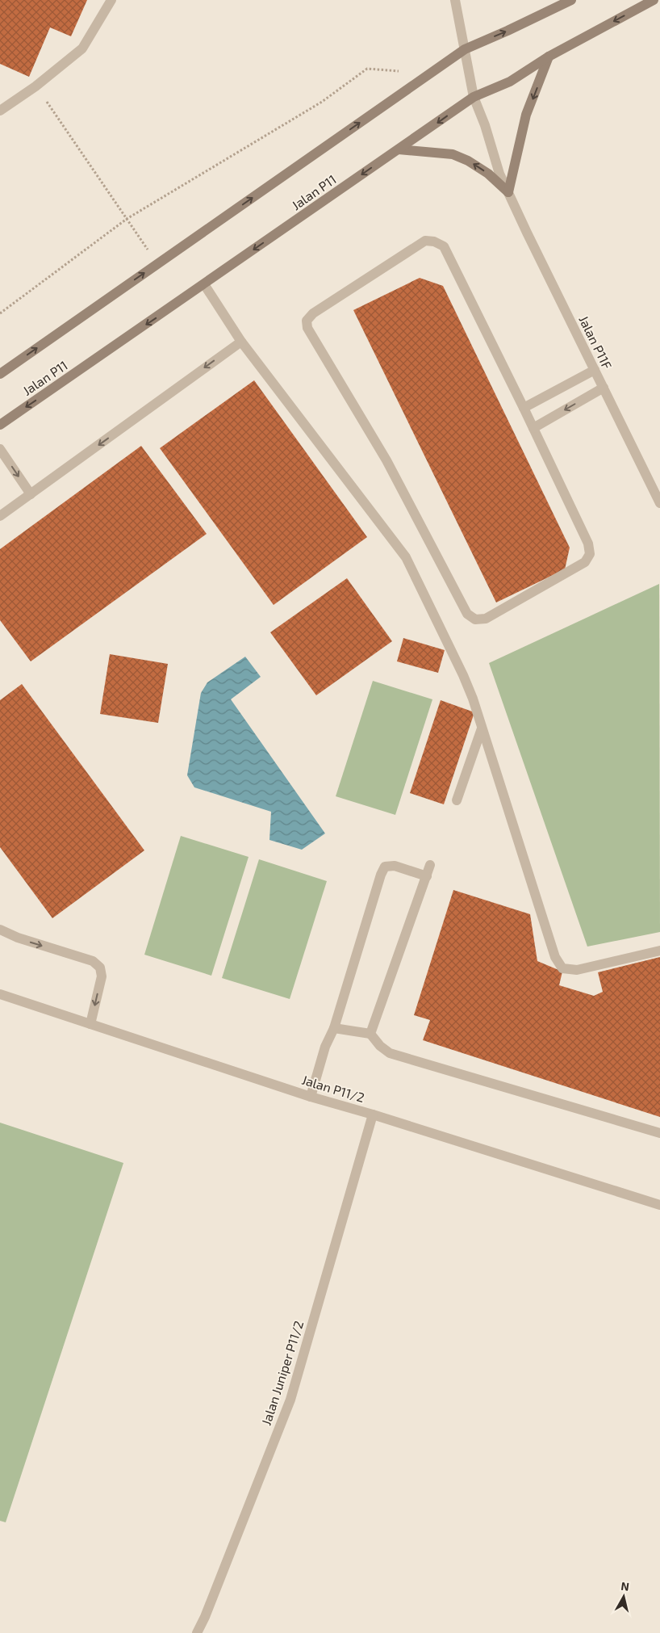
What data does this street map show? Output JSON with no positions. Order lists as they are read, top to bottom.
{
  "streets": {
    "main road": ["Jalan P11"],
    "street": ["Jalan P11F", "Jalan P11/2", "Jalan Juniper P11/2"]
  },
  "crossings": [
    ["Jalan P11", "Jalan P11F"],
    ["Jalan P11/2", "Jalan Juniper P11/2"]
  ],
  "north": "top"
}
